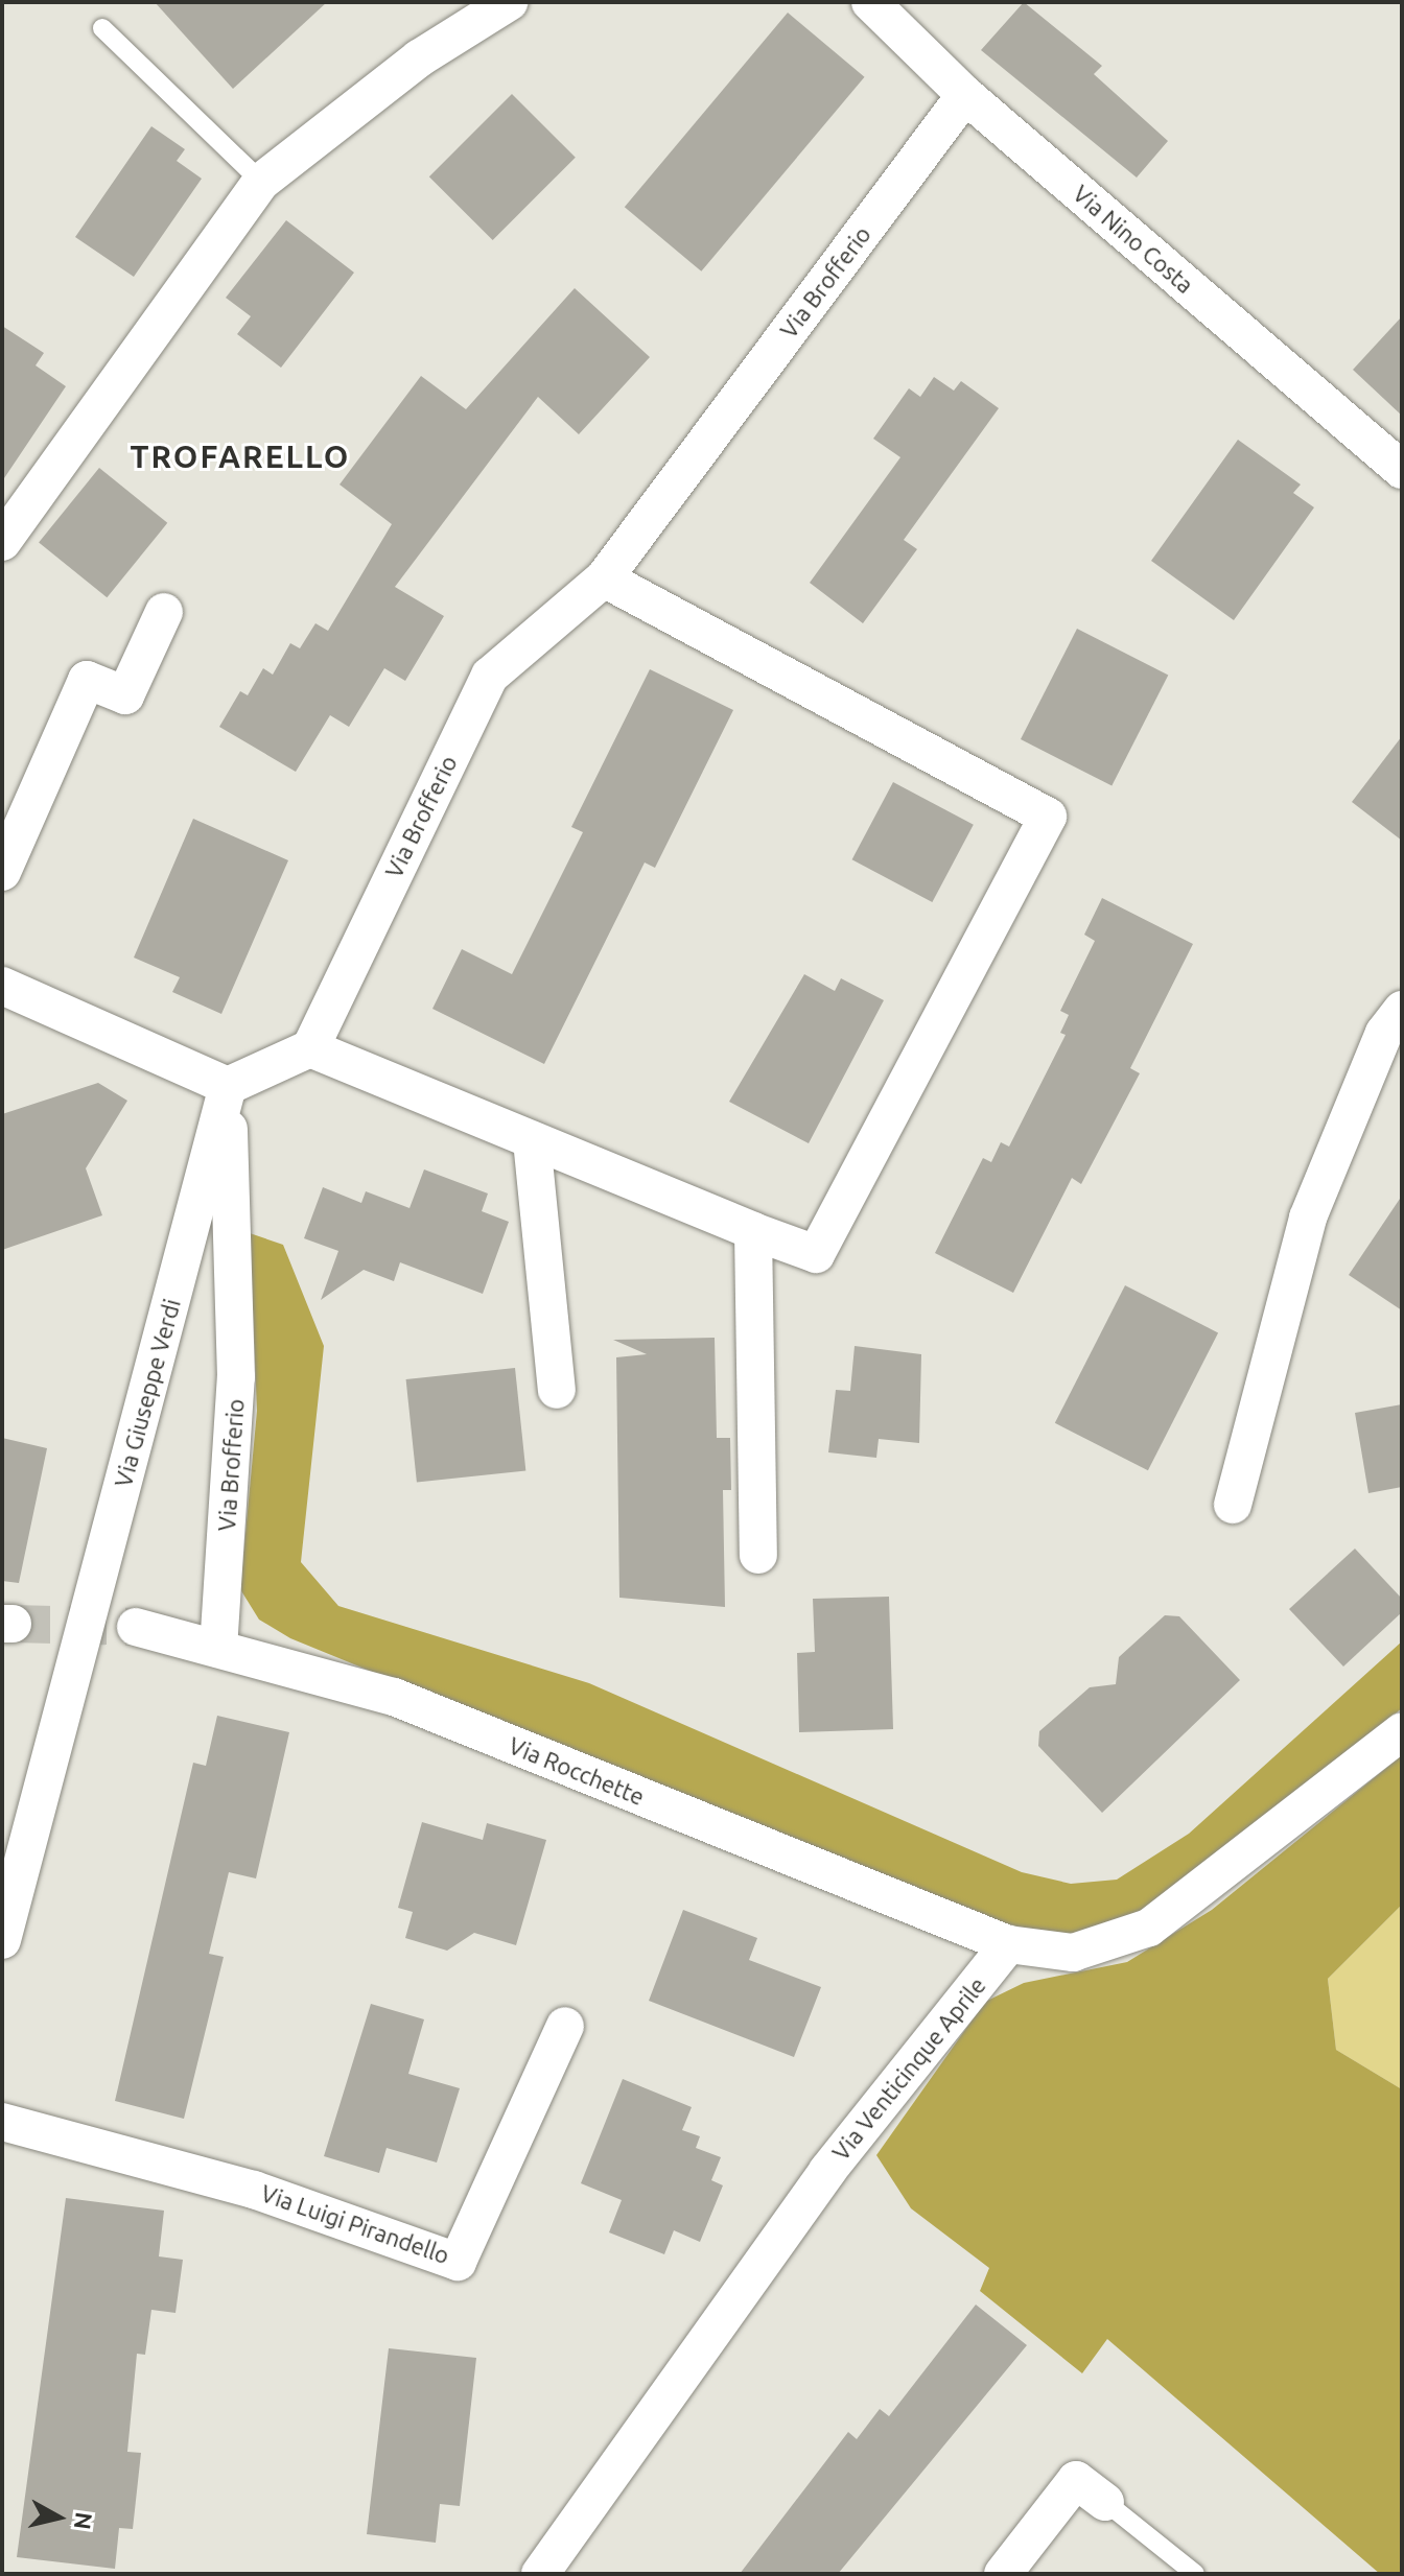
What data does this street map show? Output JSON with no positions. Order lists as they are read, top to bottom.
{
  "streets": {
    "street": [
      "Via Nino Costa",
      "Via Brofferio",
      "Via Giuseppe Verdi",
      "Via Rocchette",
      "Via Venticinque Aprile",
      "Via Luigi Pirandello"
    ]
  },
  "crossings": [
    ["Via Nino Costa", "Via Brofferio"],
    ["Via Brofferio", "Via Giuseppe Verdi"],
    ["Via Brofferio", "Via Rocchette"],
    ["Via Rocchette", "Via Venticinque Aprile"]
  ],
  "districts": ["TROFARELLO"],
  "north": "right"
}
